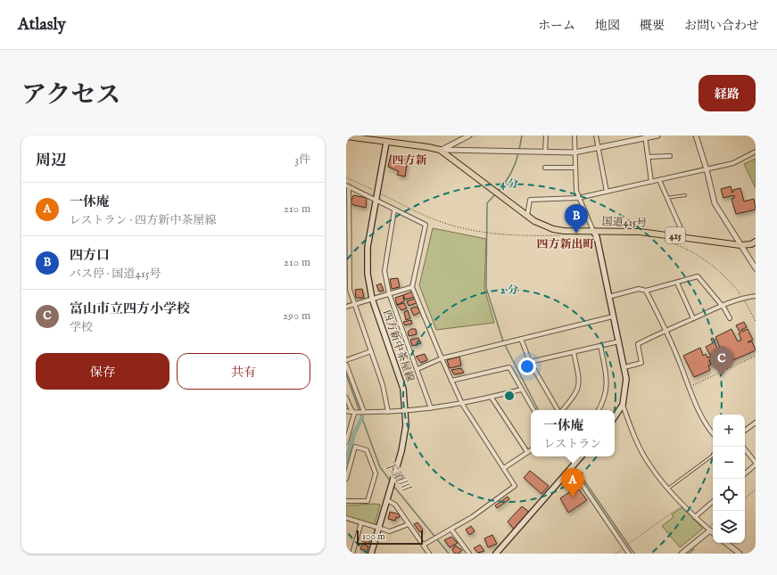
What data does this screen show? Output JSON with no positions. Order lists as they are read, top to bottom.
{
  "streets": {
    "highway": ["国道415号", "415"],
    "main road": ["四方新中茶屋線"]
  },
  "crossings": [
    ["国道415号", "四方新中茶屋線"]
  ],
  "districts": ["四方新", "四方新出町"],
  "water": ["下須川"],
  "scale_bar": "100 m",
  "page": {
    "header": "Atlasly",
    "nav": [
      "ホーム",
      "地図",
      "概要",
      "お問い合わせ"
    ],
    "title": "アクセス",
    "buttons": [
      "経路",
      ["保存", "共有"]
    ],
    "heading": ["周辺", "3件"],
    "list": [
      {
        "mark": "A",
        "name": "一休庵",
        "note": "レストラン · 四方新中茶屋線",
        "value": "210 m"
      },
      {
        "mark": "B",
        "name": "四方口",
        "note": "バス停 · 国道415号",
        "value": "210 m"
      },
      {
        "mark": "C",
        "name": "富山市立四方小学校",
        "note": "学校",
        "value": "290 m"
      }
    ],
    "pins": ["B", "C", "A"],
    "popup": ["一休庵", "レストラン"],
    "map_buttons": ["+", "−"],
    "scale": "100 m"
  },
  "rings": ["4 分", "2 分"]
}
